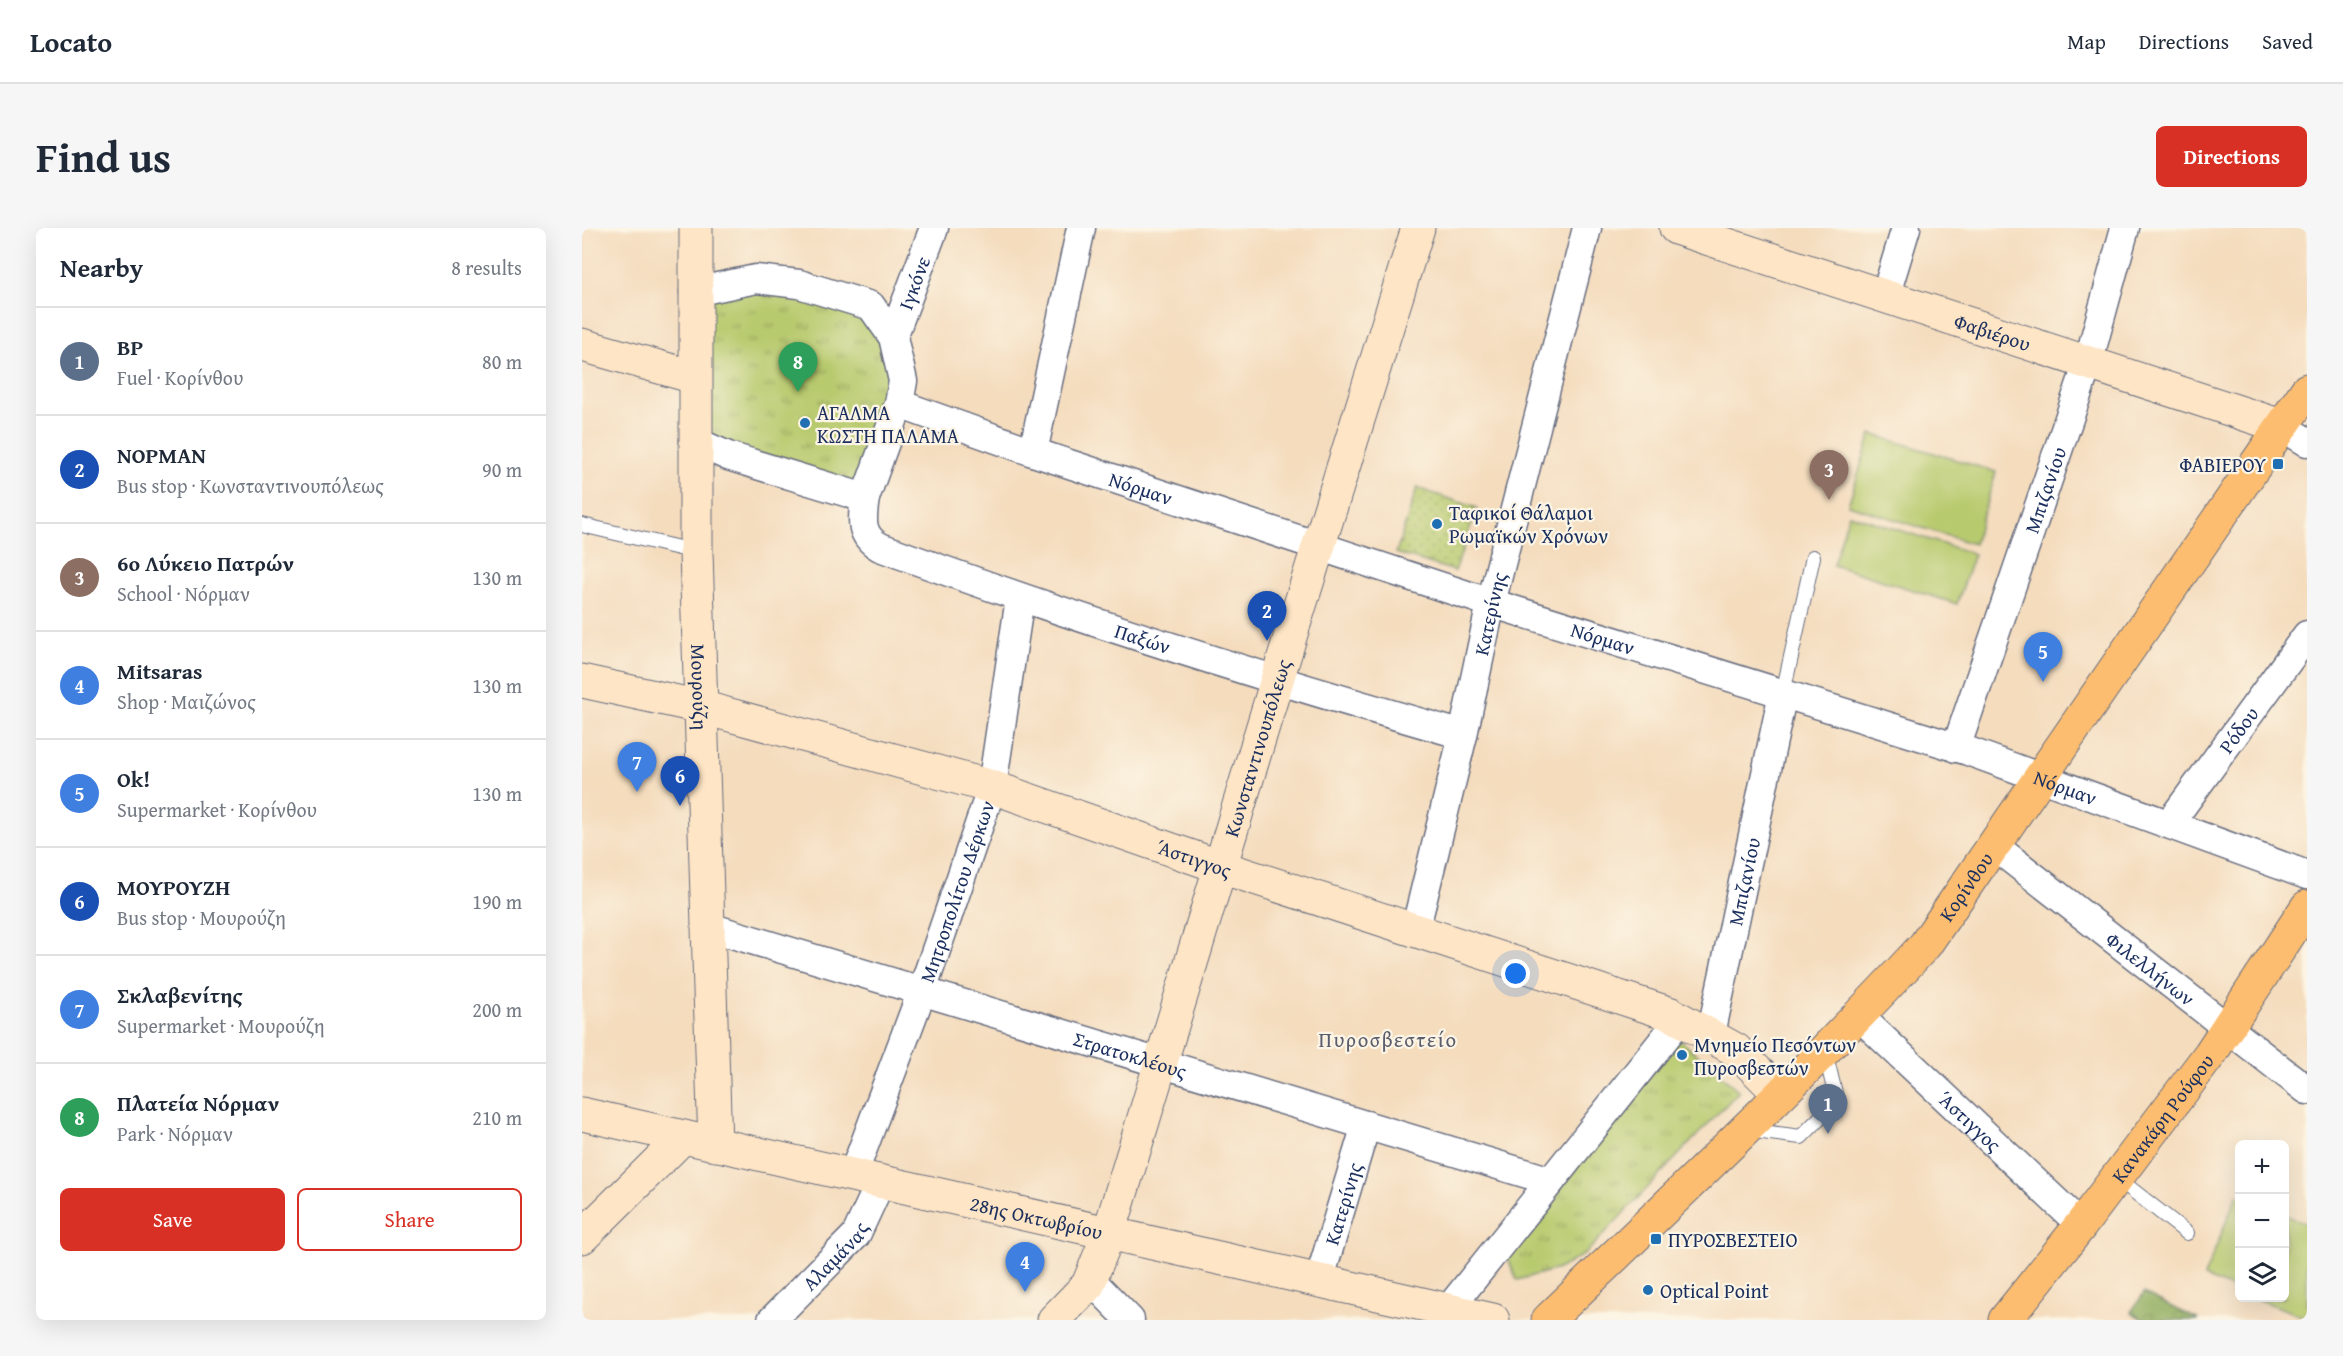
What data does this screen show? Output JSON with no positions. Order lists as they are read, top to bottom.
{
  "streets": {
    "main road": [
      "Φαβιέρου",
      "Μουρούζη",
      "Κωνσταντινουπόλεως",
      "Άστιγγος",
      "Κορίνθου",
      "Κανακάρη Ρούφου",
      "28ης Οκτωβρίου"
    ],
    "street": [
      "Ιγκόνε",
      "Νόρμαν",
      "Μπιζανίου",
      "Κατερίνης",
      "Παξών",
      "Ρόδου",
      "Μητροπολίτου Δέρκων",
      "Φιλελλήνων",
      "Στρατοκλέους",
      "Αλαμάνας"
    ]
  },
  "crossings": [
    ["Φαβιέρου", "Μπιζανίου"],
    ["Φαβιέρου", "Κορίνθου"],
    ["Νόρμαν", "Μπιζανίου"],
    ["Νόρμαν", "Κατερίνης"],
    ["Νόρμαν", "Ρόδου"],
    ["Νόρμαν", "Κωνσταντινουπόλεως"],
    ["Νόρμαν", "Κορίνθου"],
    ["Μπιζανίου", "Άστιγγος"],
    ["Κατερίνης", "Παξών"],
    ["Κατερίνης", "Άστιγγος"],
    ["Κατερίνης", "Στρατοκλέους"],
    ["Κατερίνης", "28ης Οκτωβρίου"],
    ["Παξών", "Κωνσταντινουπόλεως"],
    ["Παξών", "Μητροπολίτου Δέρκων"],
    ["Μουρούζη", "Άστιγγος"],
    ["Μουρούζη", "Στρατοκλέους"],
    ["Μουρούζη", "28ης Οκτωβρίου"],
    ["Κωνσταντινουπόλεως", "Άστιγγος"],
    ["Κωνσταντινουπόλεως", "Στρατοκλέους"],
    ["Κωνσταντινουπόλεως", "28ης Οκτωβρίου"],
    ["Άστιγγος", "Κορίνθου"],
    ["Άστιγγος", "Μητροπολίτου Δέρκων"],
    ["Άστιγγος", "Κανακάρη Ρούφου"],
    ["Κορίνθου", "Φιλελλήνων"],
    ["Μητροπολίτου Δέρκων", "Στρατοκλέους"],
    ["Μητροπολίτου Δέρκων", "28ης Οκτωβρίου"],
    ["Μητροπολίτου Δέρκων", "Αλαμάνας"],
    ["Φιλελλήνων", "Κανακάρη Ρούφου"],
    ["28ης Οκτωβρίου", "Αλαμάνας"]
  ],
  "districts": ["Πυροσβεστείο"],
  "places": {
    "other": [
      "ΑΓΑΛΜΑ ΚΩΣΤΗ ΠΑΛΑΜΑ",
      "Ταφικοί Θάλαμοι Ρωμαϊκών Χρόνων",
      "Μνημείο Πεσόντων Πυροσβεστών",
      "Optical Point"
    ],
    "transit": ["ΦΑΒΙΕΡΟΥ", "ΠΥΡΟΣΒΕΣΤΕΙΟ"]
  },
  "page": {
    "header": "Locato",
    "nav": ["Map", "Directions", "Saved"],
    "title": "Find us",
    "buttons": [
      "Directions",
      ["Save", "Share"]
    ],
    "heading": ["Nearby", "8 results"],
    "list": [
      {
        "mark": "1",
        "name": "BP",
        "note": "Fuel · Κορίνθου",
        "value": "80 m"
      },
      {
        "mark": "2",
        "name": "ΝΟΡΜΑΝ",
        "note": "Bus stop · Κωνσταντινουπόλεως",
        "value": "90 m"
      },
      {
        "mark": "3",
        "name": "6ο Λύκειο Πατρών",
        "note": "School · Νόρμαν",
        "value": "130 m"
      },
      {
        "mark": "4",
        "name": "Mitsaras",
        "note": "Shop · Μαιζώνος",
        "value": "130 m"
      },
      {
        "mark": "5",
        "name": "Ok!",
        "note": "Supermarket · Κορίνθου",
        "value": "130 m"
      },
      {
        "mark": "6",
        "name": "ΜΟΥΡΟΥΖΗ",
        "note": "Bus stop · Μουρούζη",
        "value": "190 m"
      },
      {
        "mark": "7",
        "name": "Σκλαβενίτης",
        "note": "Supermarket · Μουρούζη",
        "value": "200 m"
      },
      {
        "mark": "8",
        "name": "Πλατεία Νόρμαν",
        "note": "Park · Νόρμαν",
        "value": "210 m"
      }
    ],
    "pins": [
      "8",
      "3",
      "2",
      "5",
      "7",
      "6",
      "1",
      "4"
    ],
    "map_buttons": ["+", "−"]
  }
}
